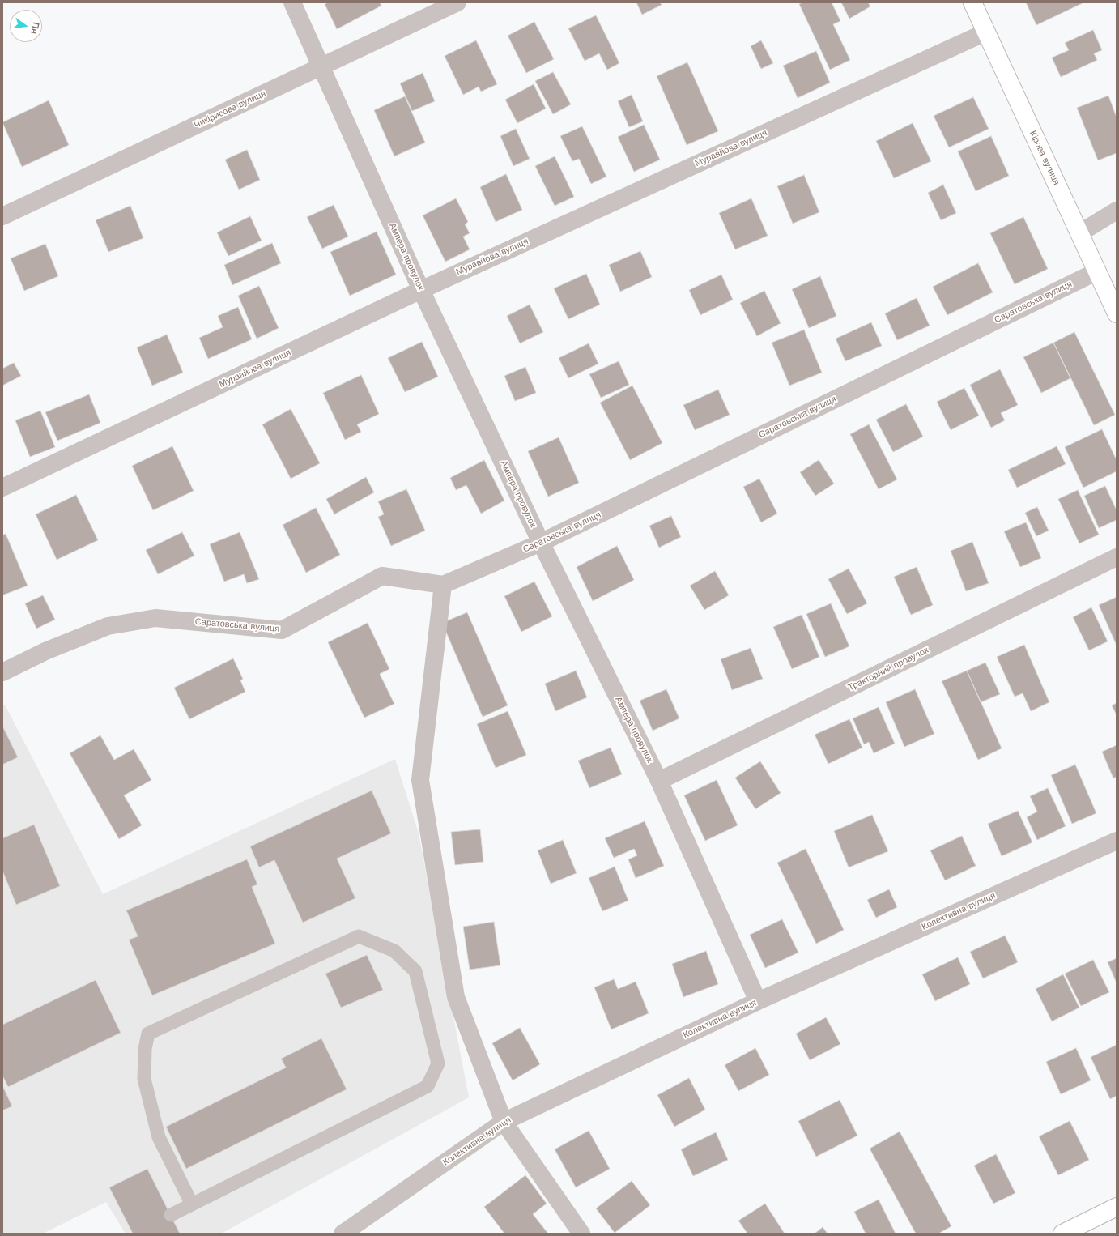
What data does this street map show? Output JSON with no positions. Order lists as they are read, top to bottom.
{
  "streets": {
    "street": [
      "Чикірисова вулиця",
      "Муравйова вулиця",
      "Кірова вулиця",
      "Ампера провулок",
      "Саратовська вулиця",
      "Тракторний провулок",
      "Колективна вулиця"
    ]
  },
  "crossings": [
    ["Чикірисова вулиця", "Ампера провулок"],
    ["Муравйова вулиця", "Кірова вулиця"],
    ["Муравйова вулиця", "Ампера провулок"],
    ["Кірова вулиця", "Саратовська вулиця"],
    ["Ампера провулок", "Саратовська вулиця"],
    ["Ампера провулок", "Тракторний провулок"],
    ["Ампера провулок", "Колективна вулиця"]
  ],
  "north": "right"
}
